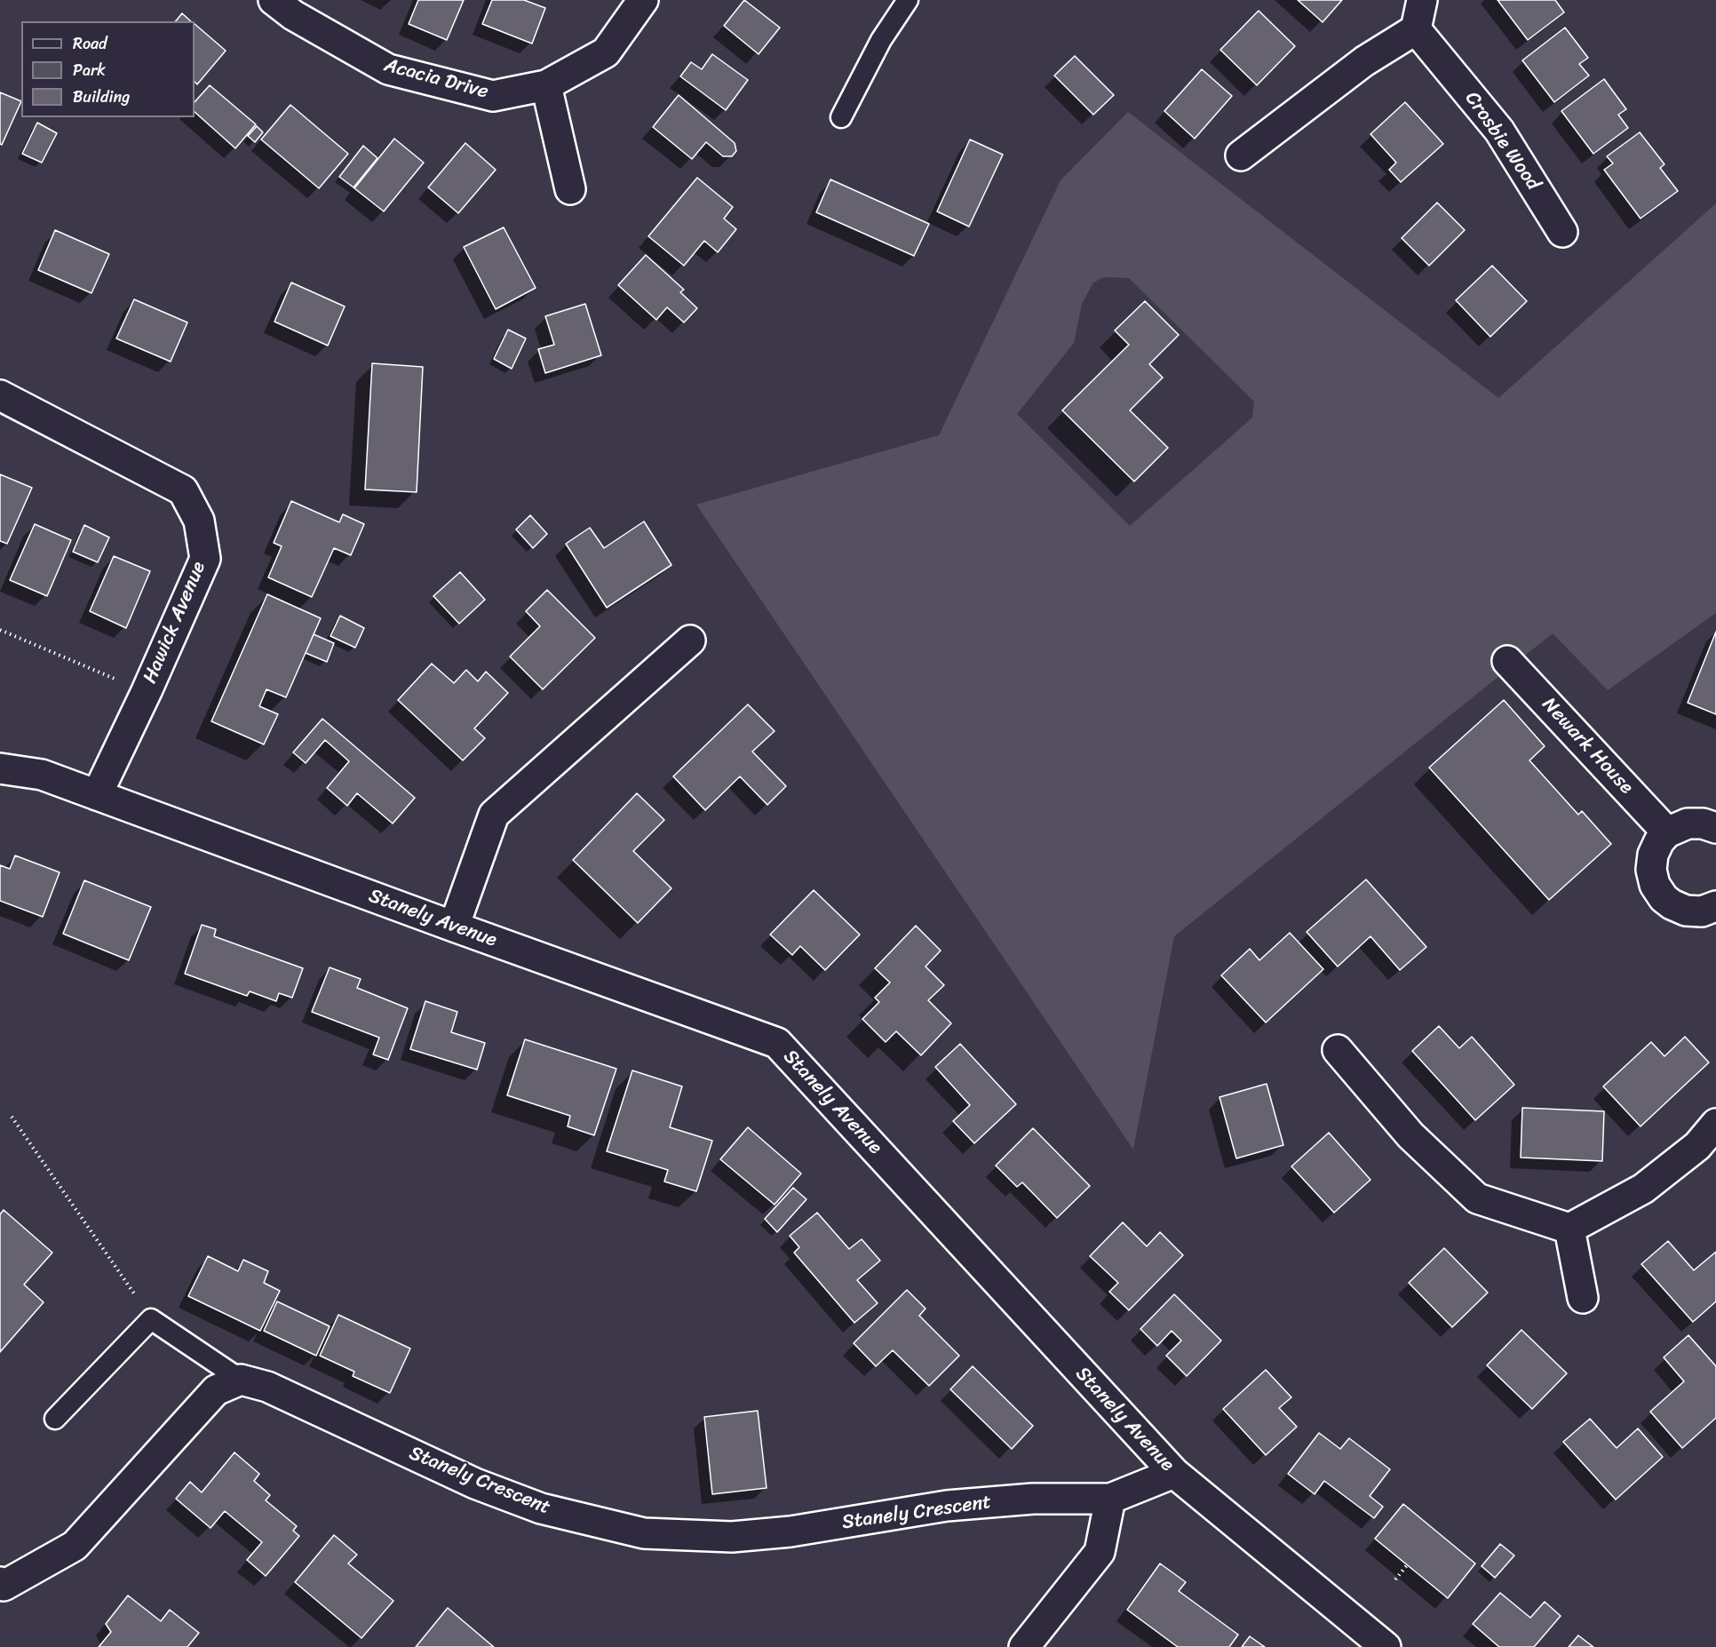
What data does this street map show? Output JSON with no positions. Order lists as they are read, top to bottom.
{
  "streets": {
    "street": [
      "Acacia Drive",
      "Crosbie Wood",
      "Hawick Avenue",
      "Newark House",
      "Stanely Avenue",
      "Stanely Crescent"
    ]
  },
  "crossings": [
    ["Hawick Avenue", "Stanely Avenue"],
    ["Stanely Avenue", "Stanely Crescent"]
  ],
  "legend": ["Road", "Park", "Building"]
}
